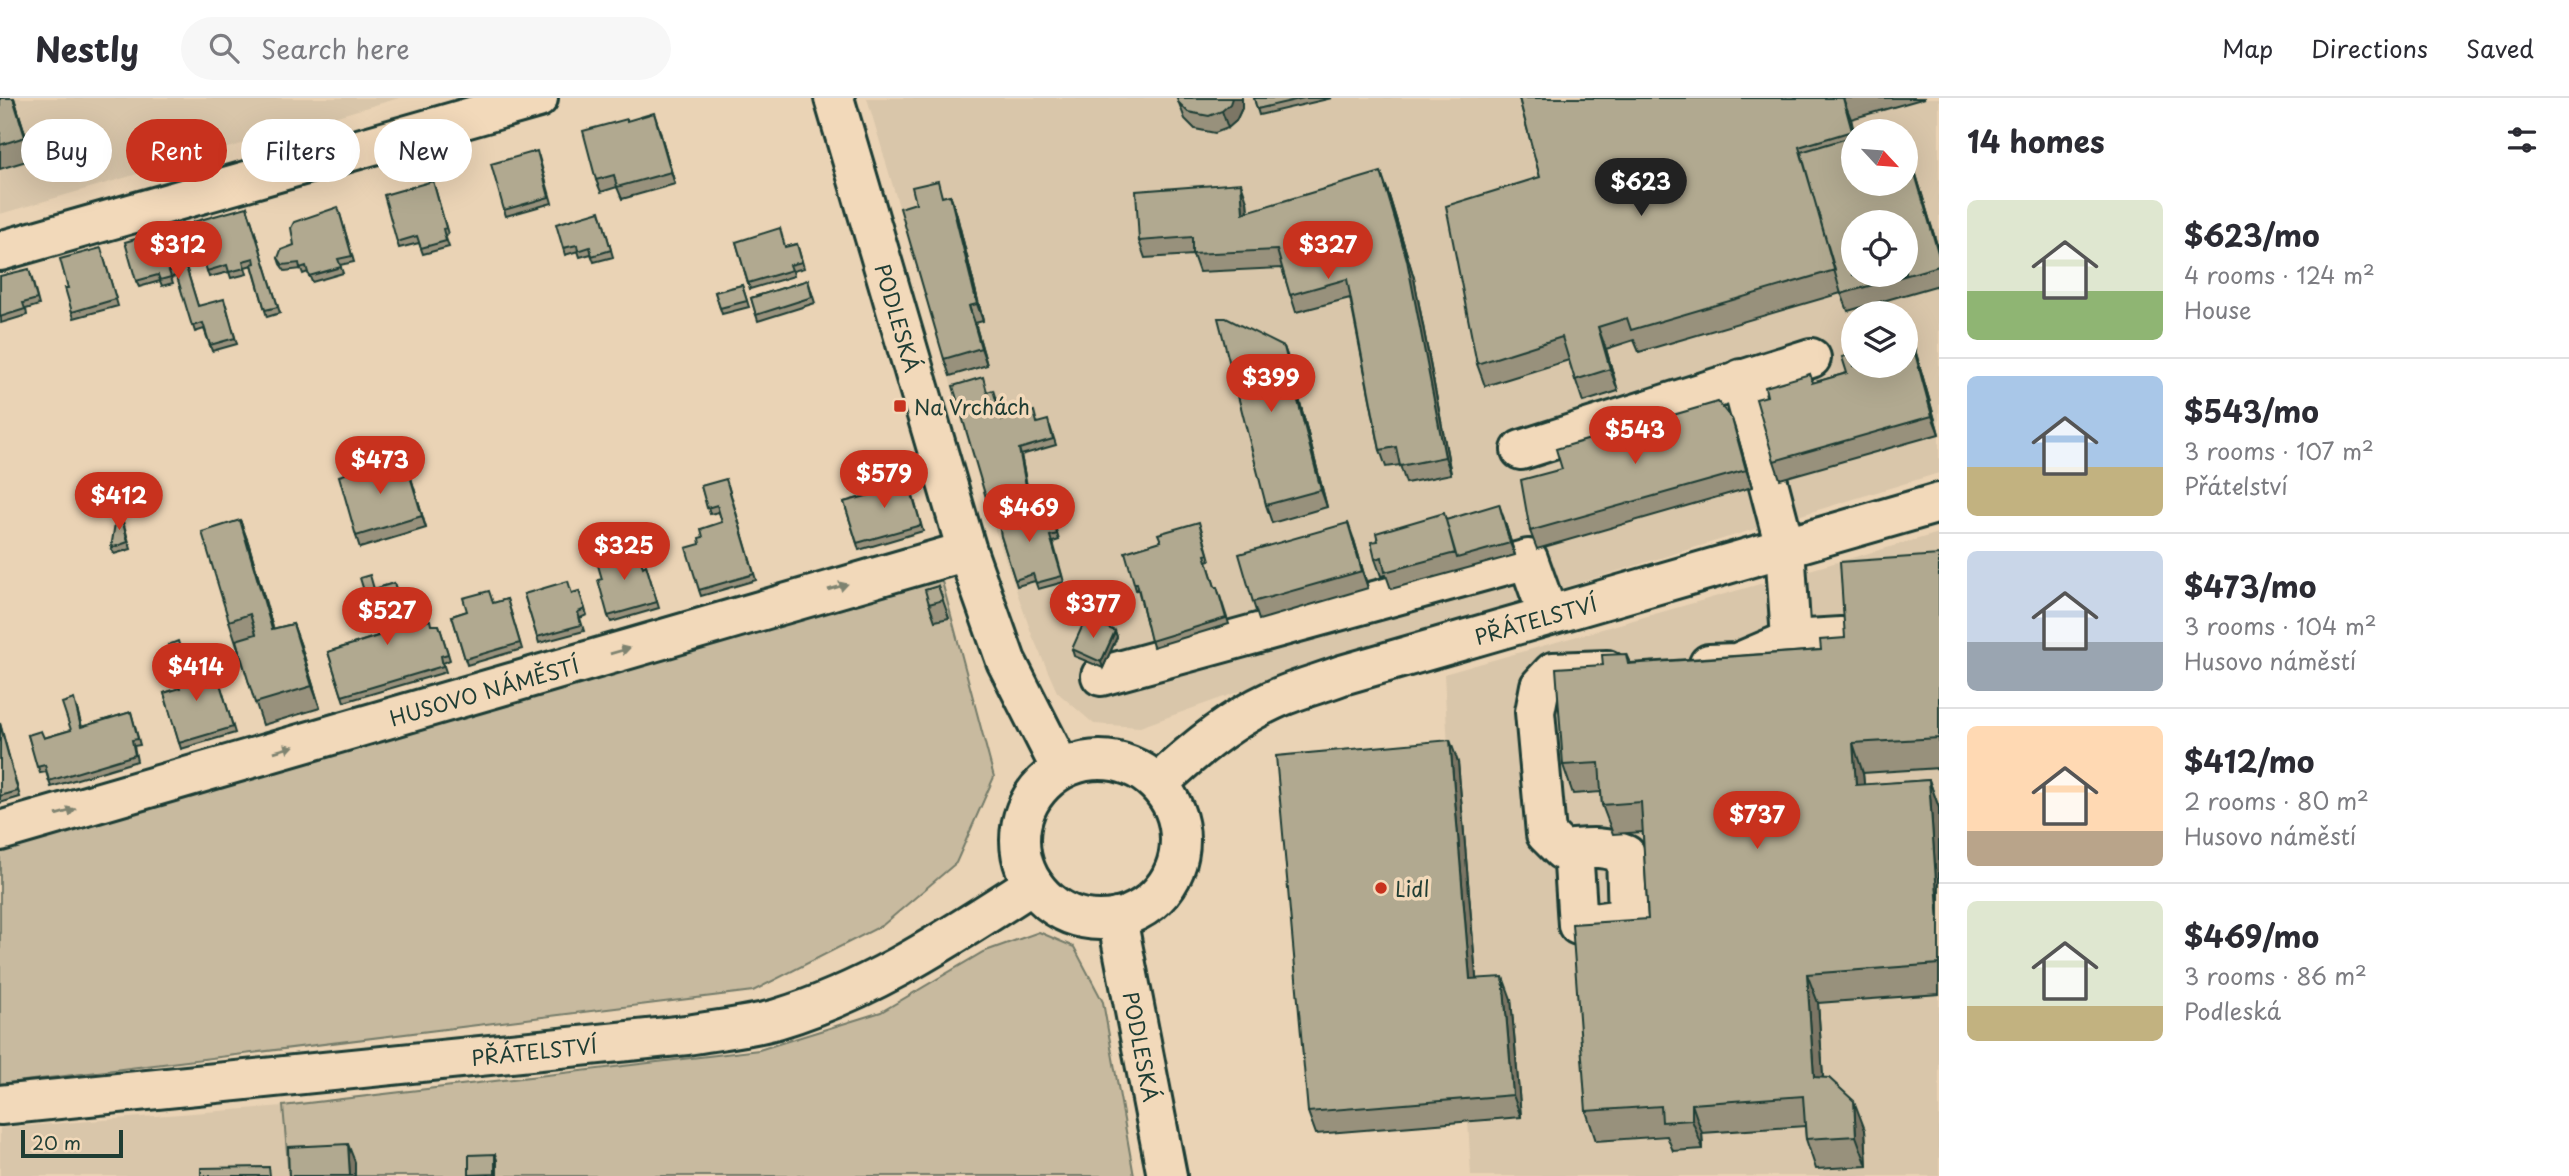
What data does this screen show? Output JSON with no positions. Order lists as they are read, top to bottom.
{
  "streets": {
    "main road": ["PODLESKÁ", "PŘÁTELSTVÍ", "HUSOVO NÁMĚSTÍ"]
  },
  "crossings": [
    ["PODLESKÁ", "PŘÁTELSTVÍ"],
    ["PODLESKÁ", "HUSOVO NÁMĚSTÍ"]
  ],
  "one_way": ["HUSOVO NÁMĚSTÍ"],
  "places": {
    "transit": ["Na Vrchách"],
    "other": ["Lidl"]
  },
  "scale_bar": "20 m",
  "north": "bottom right",
  "page": {
    "header": "Nestly",
    "search": "Search here",
    "nav": ["Map", "Directions", "Saved"],
    "heading": "14 homes",
    "chip": [
      "Buy",
      "Rent",
      "Filters",
      "New"
    ],
    "price": [
      "$623",
      "$312",
      "$327",
      "$399",
      "$543",
      "$473",
      "$579",
      "$412",
      "$469",
      "$325",
      "$377",
      "$527",
      "$414",
      "$737"
    ],
    "list": [
      {
        "name": "$623/mo",
        "note": "4 rooms · 124 m² · House"
      },
      {
        "name": "$543/mo",
        "note": "3 rooms · 107 m² · Přátelství"
      },
      {
        "name": "$473/mo",
        "note": "3 rooms · 104 m² · Husovo náměstí"
      },
      {
        "name": "$412/mo",
        "note": "2 rooms · 80 m² · Husovo náměstí"
      },
      {
        "name": "$469/mo",
        "note": "3 rooms · 86 m² · Podleská"
      }
    ],
    "scale": "20 m"
  }
}
